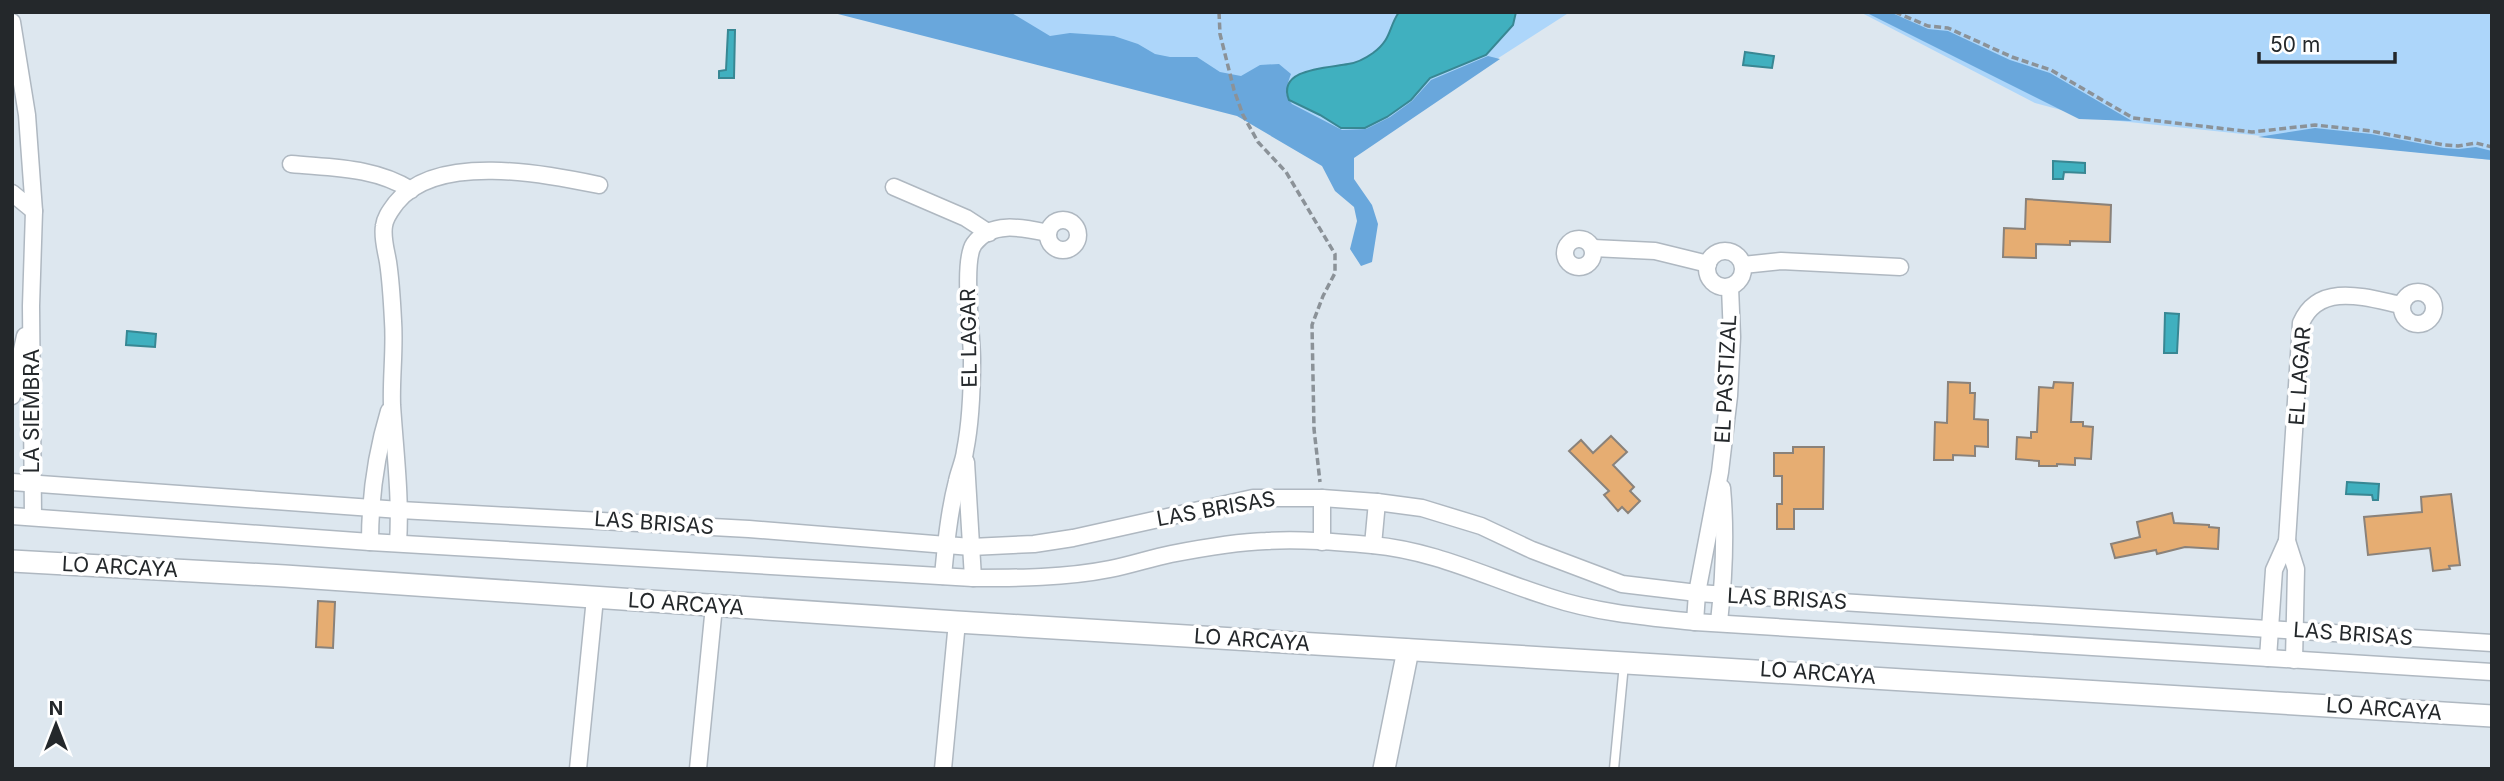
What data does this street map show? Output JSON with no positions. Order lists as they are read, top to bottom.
{
  "streets": {
    "street": [
      "EL LAGAR",
      "EL PASTIZAL",
      "LA SIEMBRA",
      "LAS BRISAS",
      "LO ARCAYA"
    ]
  },
  "crossings": [
    ["LA SIEMBRA", "LAS BRISAS"]
  ],
  "scale_bar": "50 m",
  "north": "top"
}
